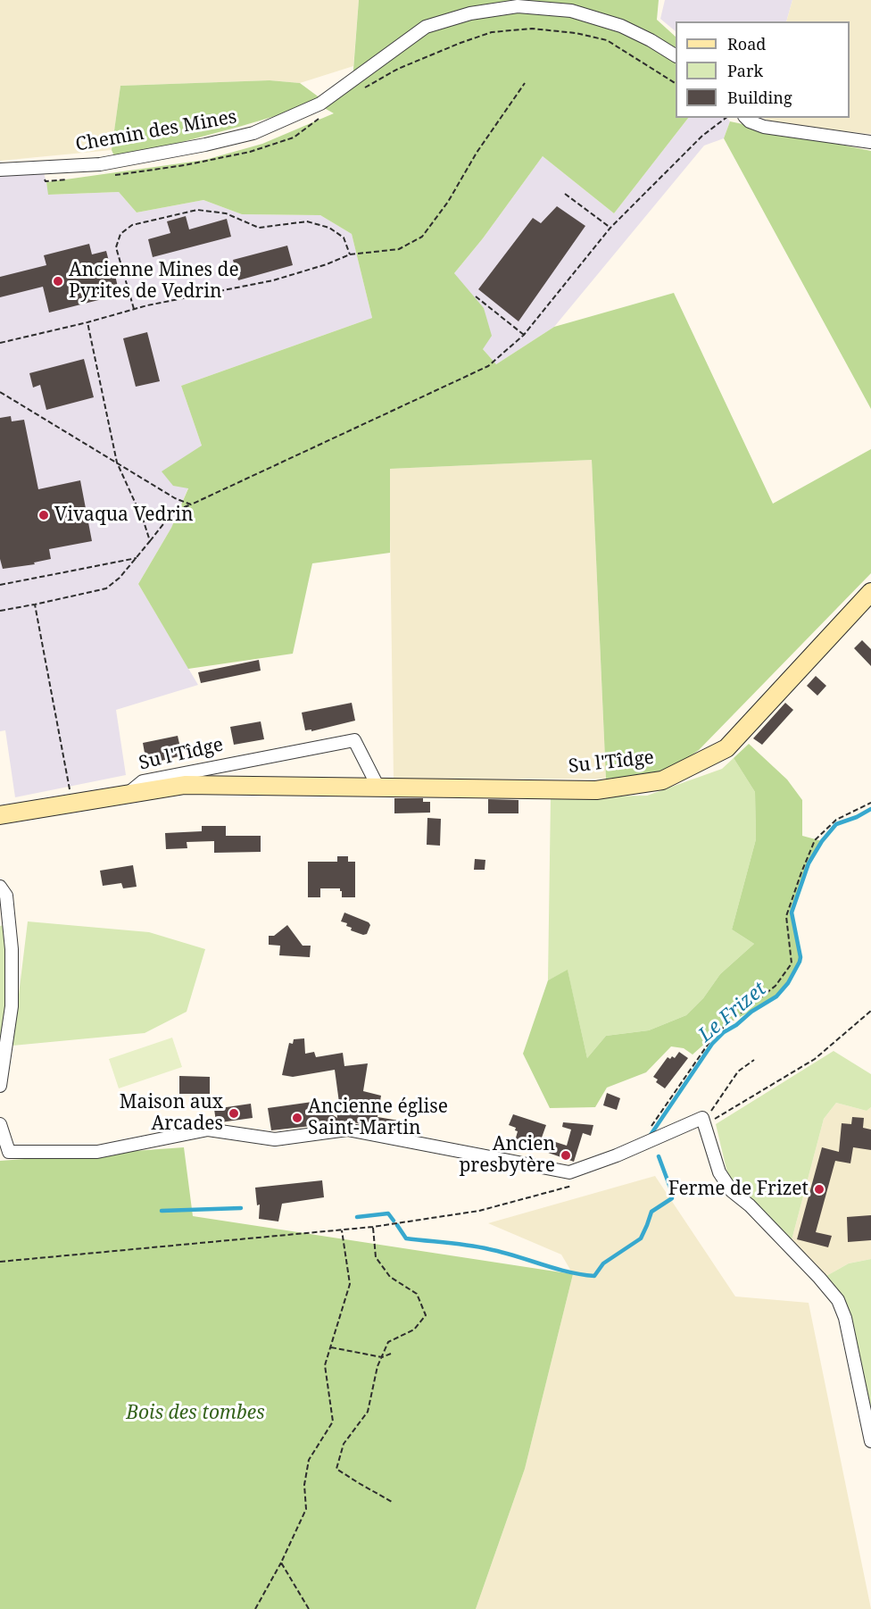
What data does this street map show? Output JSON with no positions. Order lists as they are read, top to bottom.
{
  "streets": {
    "street": ["Chemin des Mines", "Su l'Tîdge"]
  },
  "water": ["Le Frizet"],
  "parks": ["Bois des tombes"],
  "places": [
    "Ancienne Mines de Pyrites de Vedrin",
    "Vivaqua Vedrin",
    "Maison aux Arcades",
    "Ancienne église Saint-Martin",
    "Ancien presbytère",
    "Ferme de Frizet"
  ],
  "legend": ["Road", "Park", "Building"]
}
